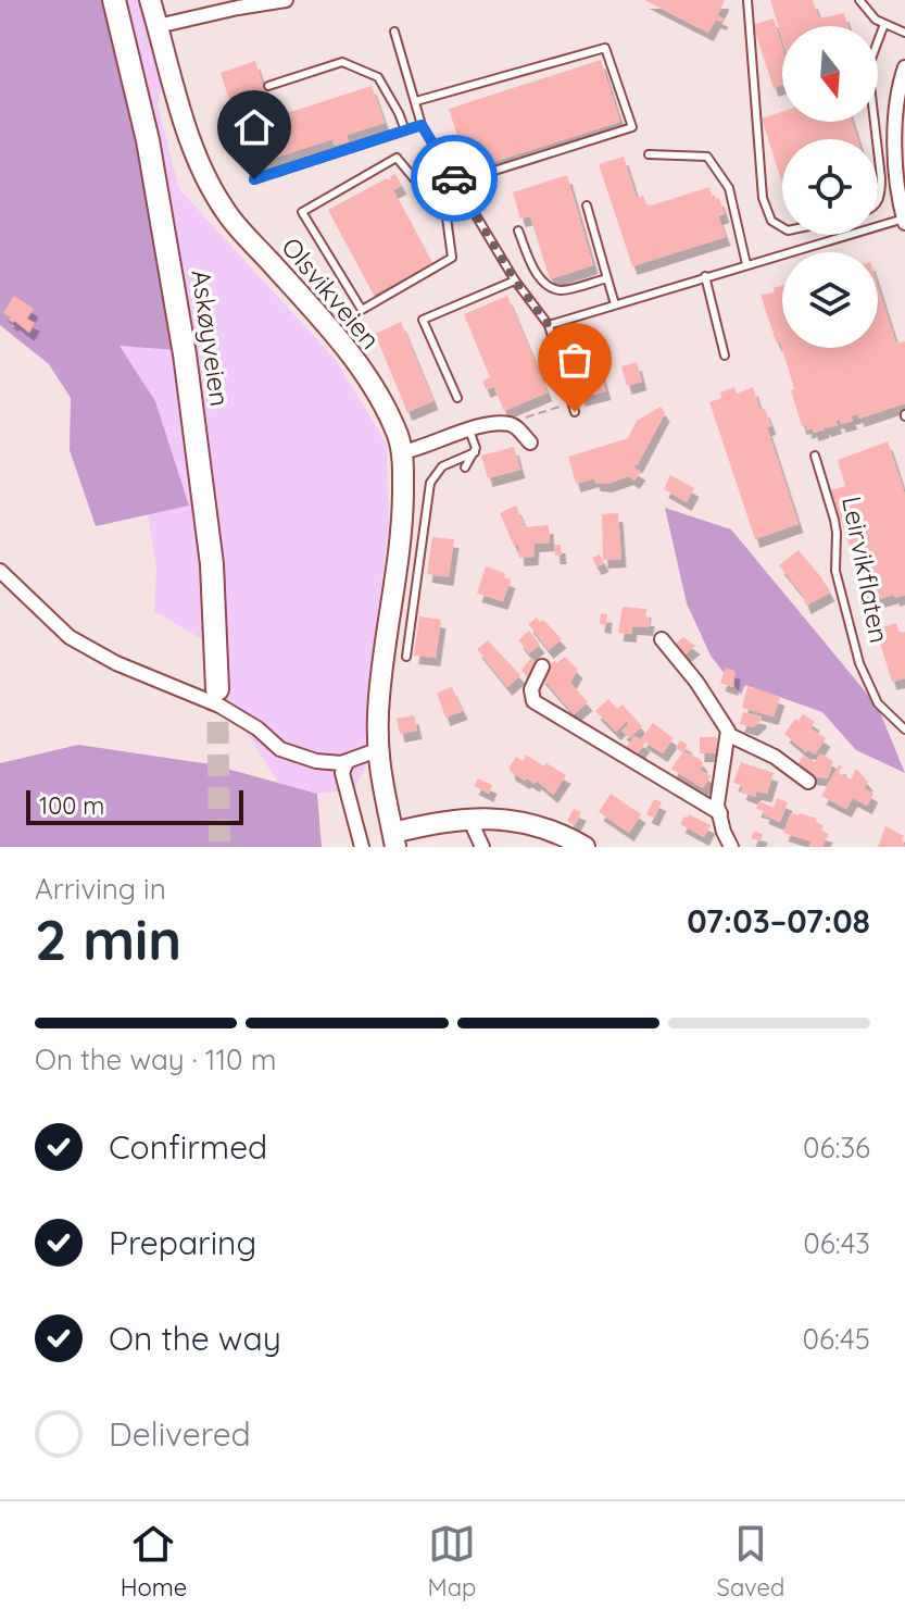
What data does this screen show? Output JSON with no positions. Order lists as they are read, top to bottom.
{
  "streets": {
    "main road": ["Askøyveien"],
    "street": ["Olsvikveien"],
    "lane": ["Leirvikflaten"]
  },
  "scale_bar": "100 m",
  "north": "bottom",
  "page": {
    "scale": "100 m",
    "heading": ["2 min", "Arriving in", "07:03–07:08"],
    "bar": "On the way · 110 m",
    "list": [
      ["Confirmed", "06:36"],
      ["Preparing", "06:43"],
      ["On the way", "06:45"],
      "Delivered"
    ],
    "tabs": ["Home", "Map", "Saved"]
  }
}
